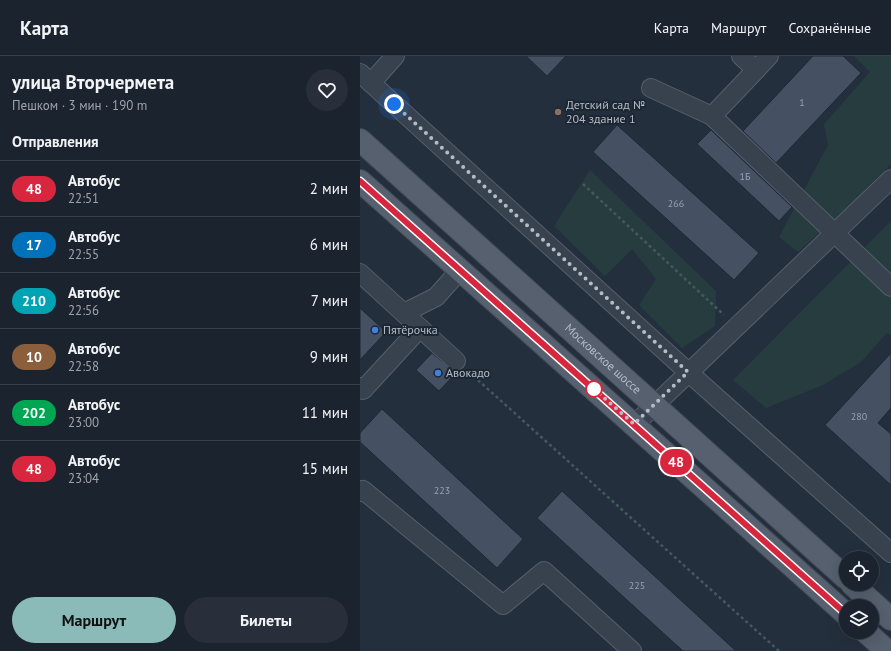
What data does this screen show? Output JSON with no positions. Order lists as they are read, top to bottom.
{
  "streets": {
    "main road": ["Московское шоссе"]
  },
  "places": ["Детский сад № 204 здание 1", "Пятёрочка", "Авокадо"],
  "lines": ["bus line 48"],
  "house_numbers": [
    "1",
    "1Б",
    "266",
    "280",
    "223",
    "225"
  ],
  "page": {
    "header": "Карта",
    "nav": ["Карта", "Маршрут", "Сохранённые"],
    "heading": [
      ["улица Вторчермета", "Пешком · 3 мин · 190 m"],
      "Отправления"
    ],
    "on_map": "48",
    "list": [
      {
        "mark": "48",
        "name": "Автобус",
        "note": "22:51",
        "value": "2 мин"
      },
      {
        "mark": "17",
        "name": "Автобус",
        "note": "22:55",
        "value": "6 мин"
      },
      {
        "mark": "210",
        "name": "Автобус",
        "note": "22:56",
        "value": "7 мин"
      },
      {
        "mark": "10",
        "name": "Автобус",
        "note": "22:58",
        "value": "9 мин"
      },
      {
        "mark": "202",
        "name": "Автобус",
        "note": "23:00",
        "value": "11 мин"
      },
      {
        "mark": "48",
        "name": "Автобус",
        "note": "23:04",
        "value": "15 мин"
      }
    ],
    "buttons": ["Маршрут", "Билеты"]
  }
}
